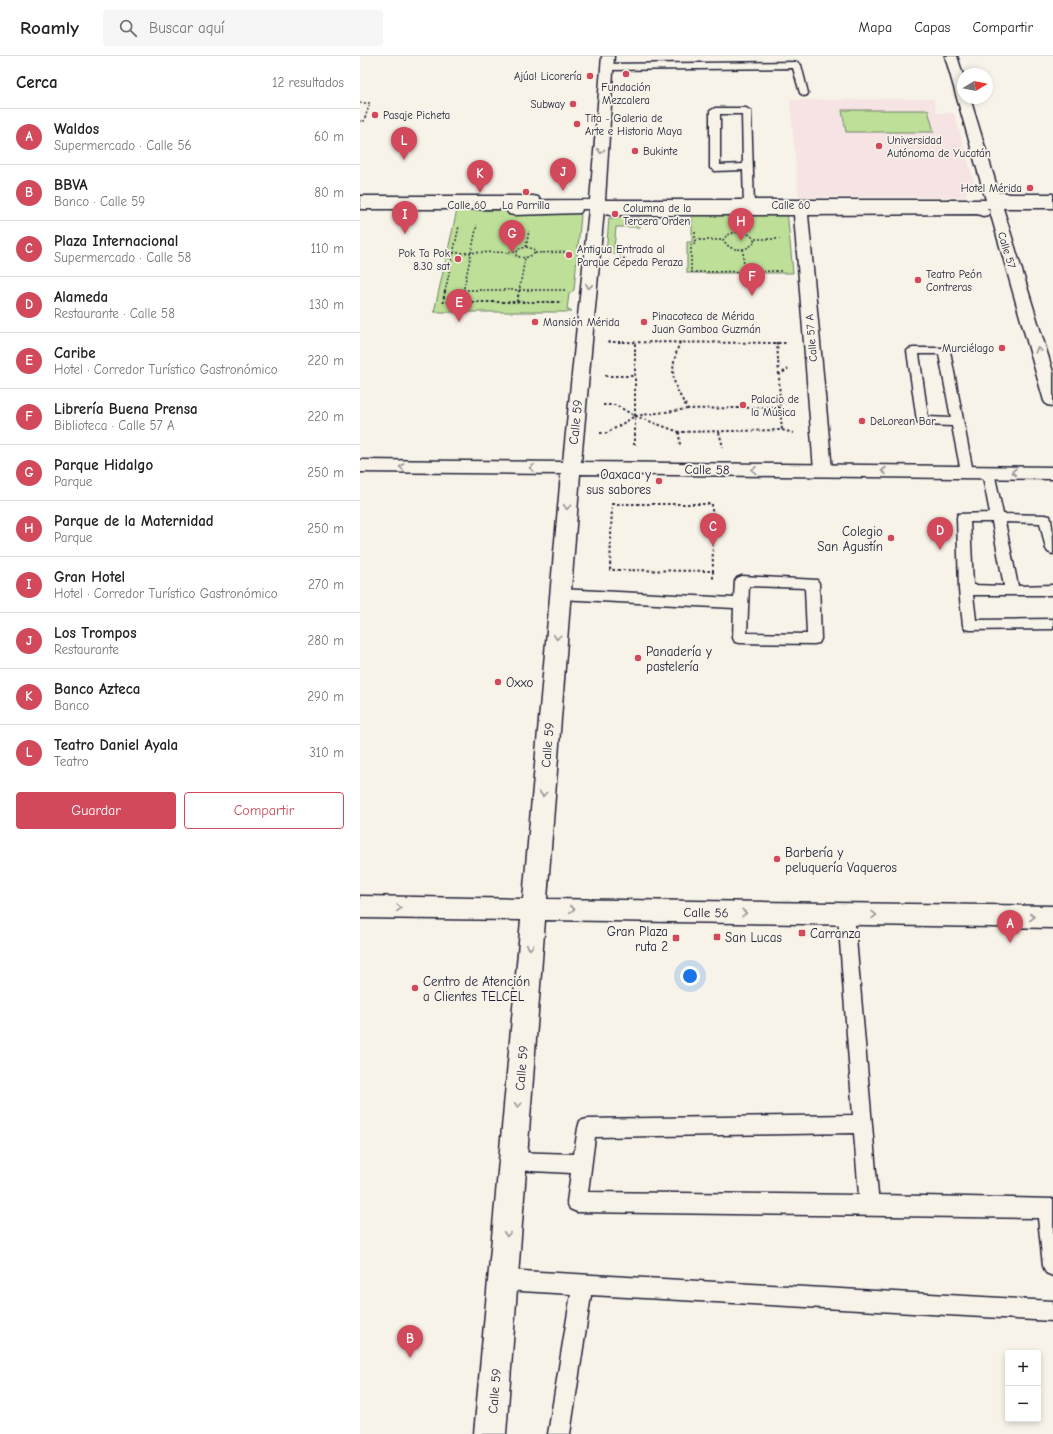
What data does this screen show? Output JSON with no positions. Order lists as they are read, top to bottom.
{
  "streets": {
    "street": [
      "Calle 60",
      "Calle 57",
      "Calle 57 A",
      "Calle 59",
      "Calle 58",
      "Calle 56"
    ]
  },
  "crossings": [
    ["Calle 60", "Calle 57 A"],
    ["Calle 60", "Calle 59"],
    ["Calle 57 A", "Calle 58"],
    ["Calle 59", "Calle 58"],
    ["Calle 59", "Calle 56"]
  ],
  "one_way": [
    "Calle 57",
    "Calle 59",
    "Calle 58",
    "Calle 56"
  ],
  "places": {
    "other": [
      "Fundación Mezcalera",
      "Ajúa! Licorería",
      "Subway",
      "Pasaje Picheta",
      "Tita - Galeria de Arte e Historia Maya",
      "Universidad Autónoma de Yucatán",
      "Bukinte",
      "Hotel Mérida",
      "La Parrilla",
      "Columna de la Tercera Orden",
      "Antigua Entrada al Parque Cepeda Peraza",
      "Pok Ta Pok 8.30 sat",
      "Teatro Peón Contreras",
      "Mansión Mérida",
      "Pinacoteca de Mérida Juan Gamboa Guzmán",
      "Murciélago",
      "Palacio de la Música",
      "DeLorean Bar",
      "Oaxaca y sus sabores",
      "Colegio San Agustín",
      "Panadería y pastelería",
      "Oxxo",
      "Barbería y peluquería Vaqueros",
      "Centro de Atención a Clientes TELCEL"
    ],
    "transit": ["Carranza", "San Lucas", "Gran Plaza ruta 2"]
  },
  "north": "right",
  "page": {
    "header": "Roamly",
    "search": "Buscar aquí",
    "nav": ["Mapa", "Capas", "Compartir"],
    "heading": ["Cerca", "12 resultados"],
    "list": [
      {
        "mark": "A",
        "name": "Waldos",
        "note": "Supermercado · Calle 56",
        "value": "60 m"
      },
      {
        "mark": "B",
        "name": "BBVA",
        "note": "Banco · Calle 59",
        "value": "80 m"
      },
      {
        "mark": "C",
        "name": "Plaza Internacional",
        "note": "Supermercado · Calle 58",
        "value": "110 m"
      },
      {
        "mark": "D",
        "name": "Alameda",
        "note": "Restaurante · Calle 58",
        "value": "130 m"
      },
      {
        "mark": "E",
        "name": "Caribe",
        "note": "Hotel · Corredor Turístico Gastronómico",
        "value": "220 m"
      },
      {
        "mark": "F",
        "name": "Librería Buena Prensa",
        "note": "Biblioteca · Calle 57 A",
        "value": "220 m"
      },
      {
        "mark": "G",
        "name": "Parque Hidalgo",
        "note": "Parque",
        "value": "250 m"
      },
      {
        "mark": "H",
        "name": "Parque de la Maternidad",
        "note": "Parque",
        "value": "250 m"
      },
      {
        "mark": "I",
        "name": "Gran Hotel",
        "note": "Hotel · Corredor Turístico Gastronómico",
        "value": "270 m"
      },
      {
        "mark": "J",
        "name": "Los Trompos",
        "note": "Restaurante",
        "value": "280 m"
      },
      {
        "mark": "K",
        "name": "Banco Azteca",
        "note": "Banco",
        "value": "290 m"
      },
      {
        "mark": "L",
        "name": "Teatro Daniel Ayala",
        "note": "Teatro",
        "value": "310 m"
      }
    ],
    "pins": [
      "L",
      "J",
      "K",
      "I",
      "H",
      "G",
      "F",
      "E",
      "C",
      "D",
      "A",
      "B"
    ],
    "buttons": ["Guardar", "Compartir"],
    "map_buttons": ["+", "−"]
  }
}
